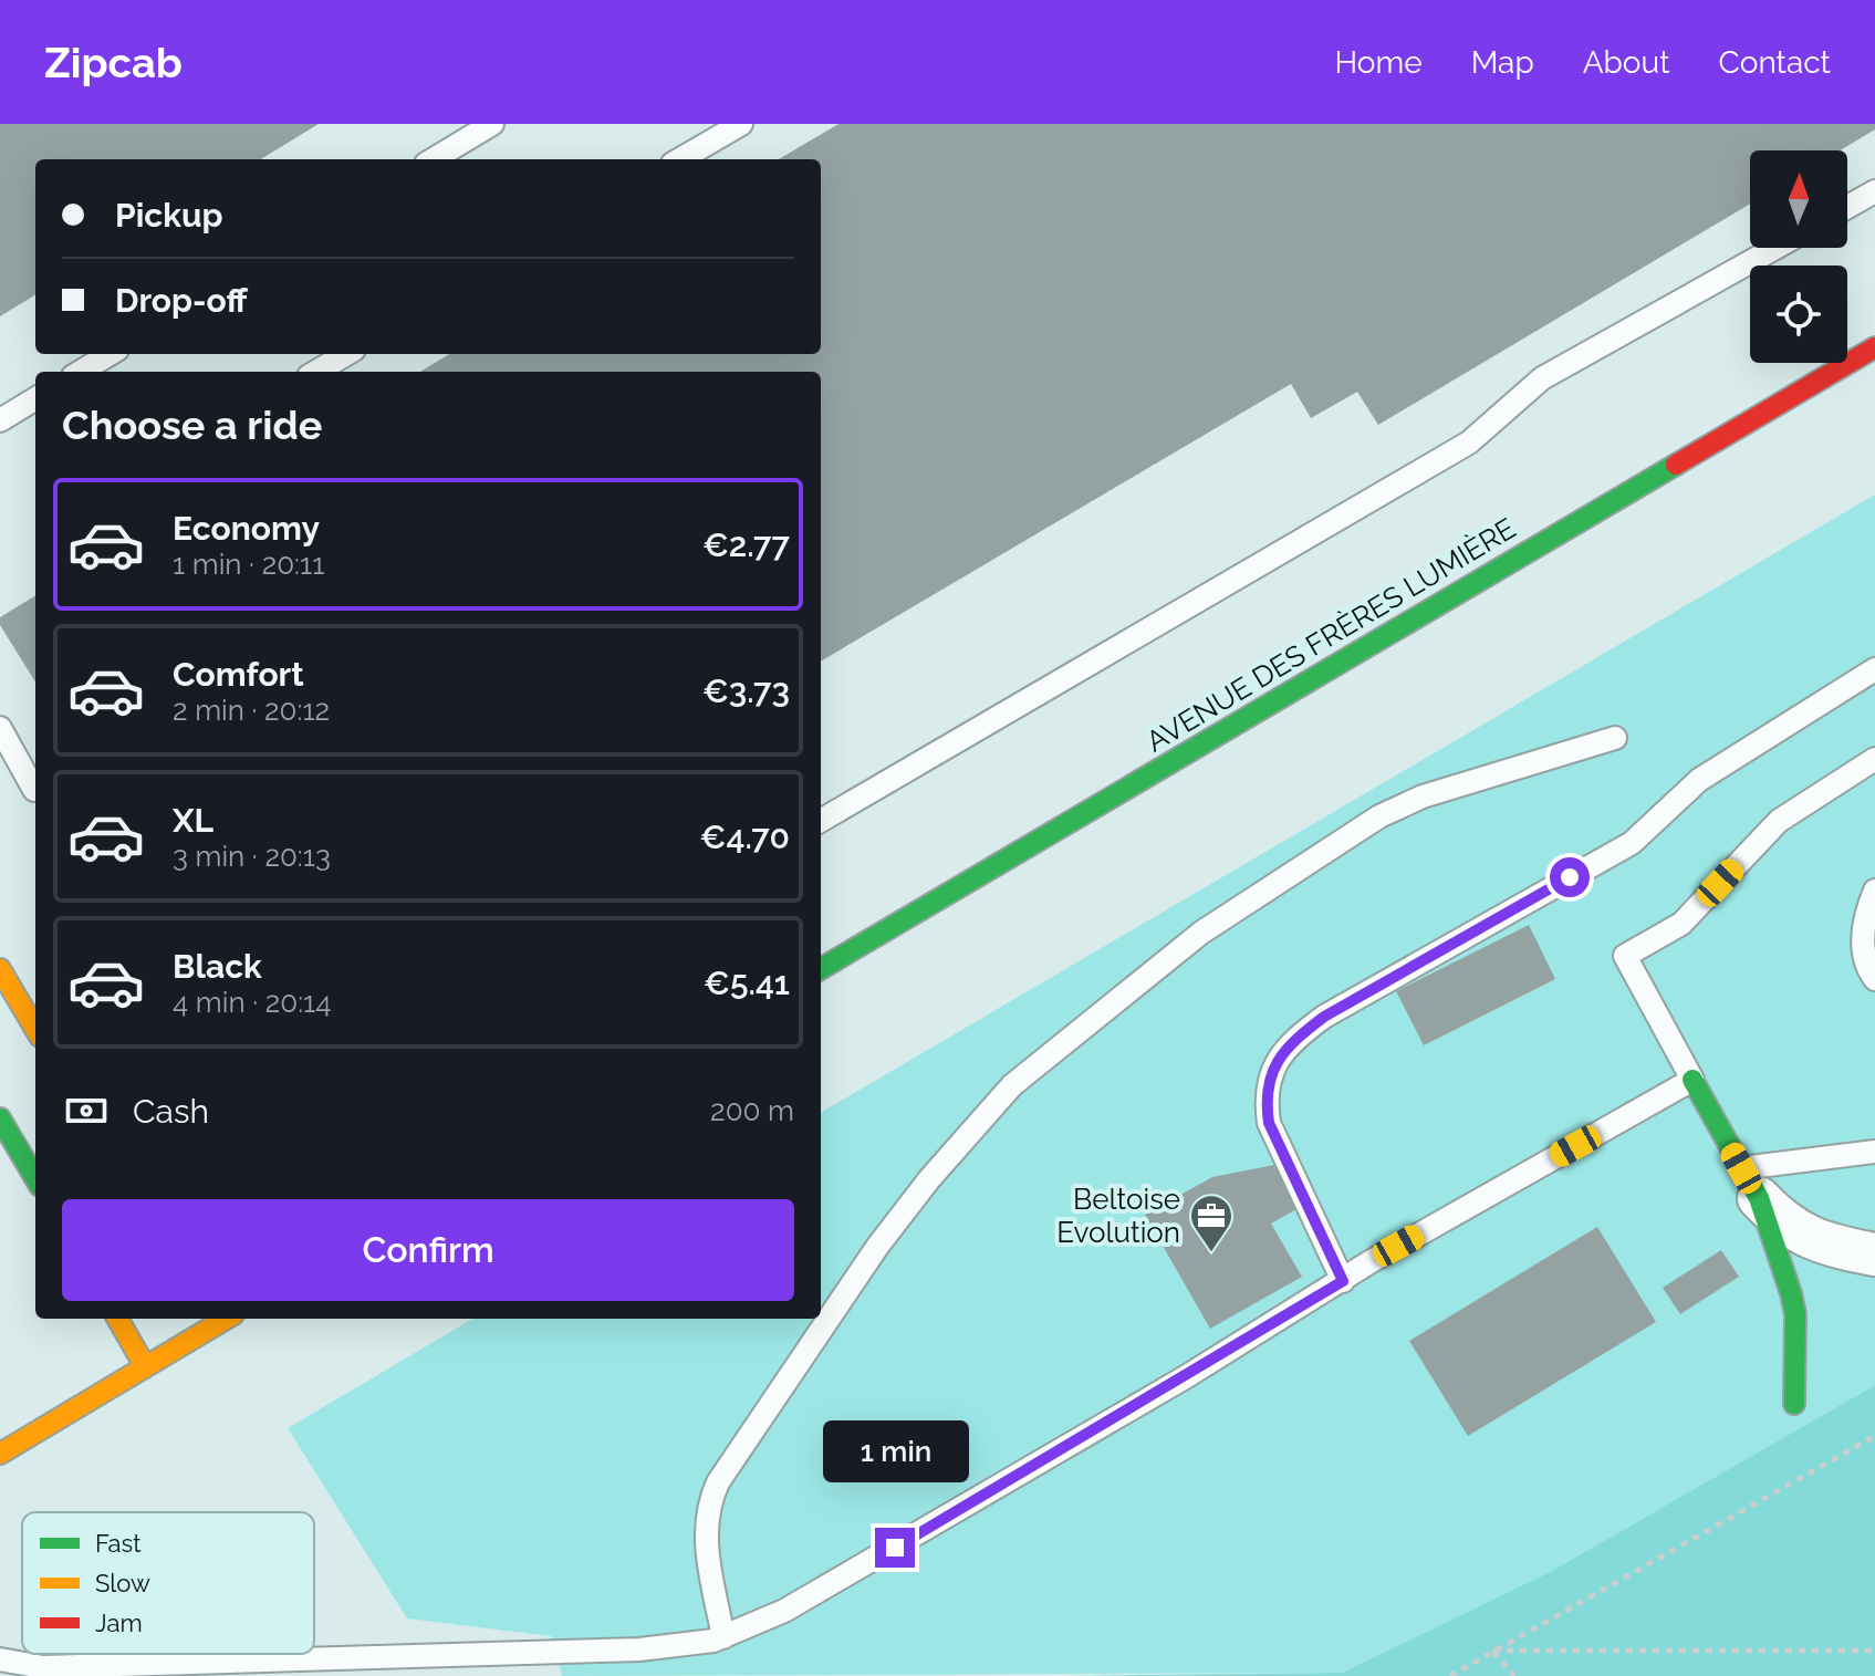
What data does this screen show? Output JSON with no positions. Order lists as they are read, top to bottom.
{
  "streets": {
    "street": ["AVENUE DES FRÈRES LUMIÈRE"]
  },
  "places": {
    "office": ["Beltoise Evolution"]
  },
  "legend": ["Fast", "Slow", "Jam"],
  "north": "top",
  "page": {
    "header": "Zipcab",
    "nav": [
      "Home",
      "Map",
      "About",
      "Contact"
    ],
    "banner": ["Pickup", "Drop-off"],
    "heading": "Choose a ride",
    "list": [
      {
        "name": "Economy",
        "note": "1 min · 20:11",
        "value": "€2.77"
      },
      {
        "name": "Comfort",
        "note": "2 min · 20:12",
        "value": "€3.73"
      },
      {
        "name": "XL",
        "note": "3 min · 20:13",
        "value": "€4.70"
      },
      {
        "name": "Black",
        "note": "4 min · 20:14",
        "value": "€5.41"
      }
    ],
    "pay": ["Cash", "200 m"],
    "buttons": "Confirm",
    "bubble": "1 min"
  }
}
